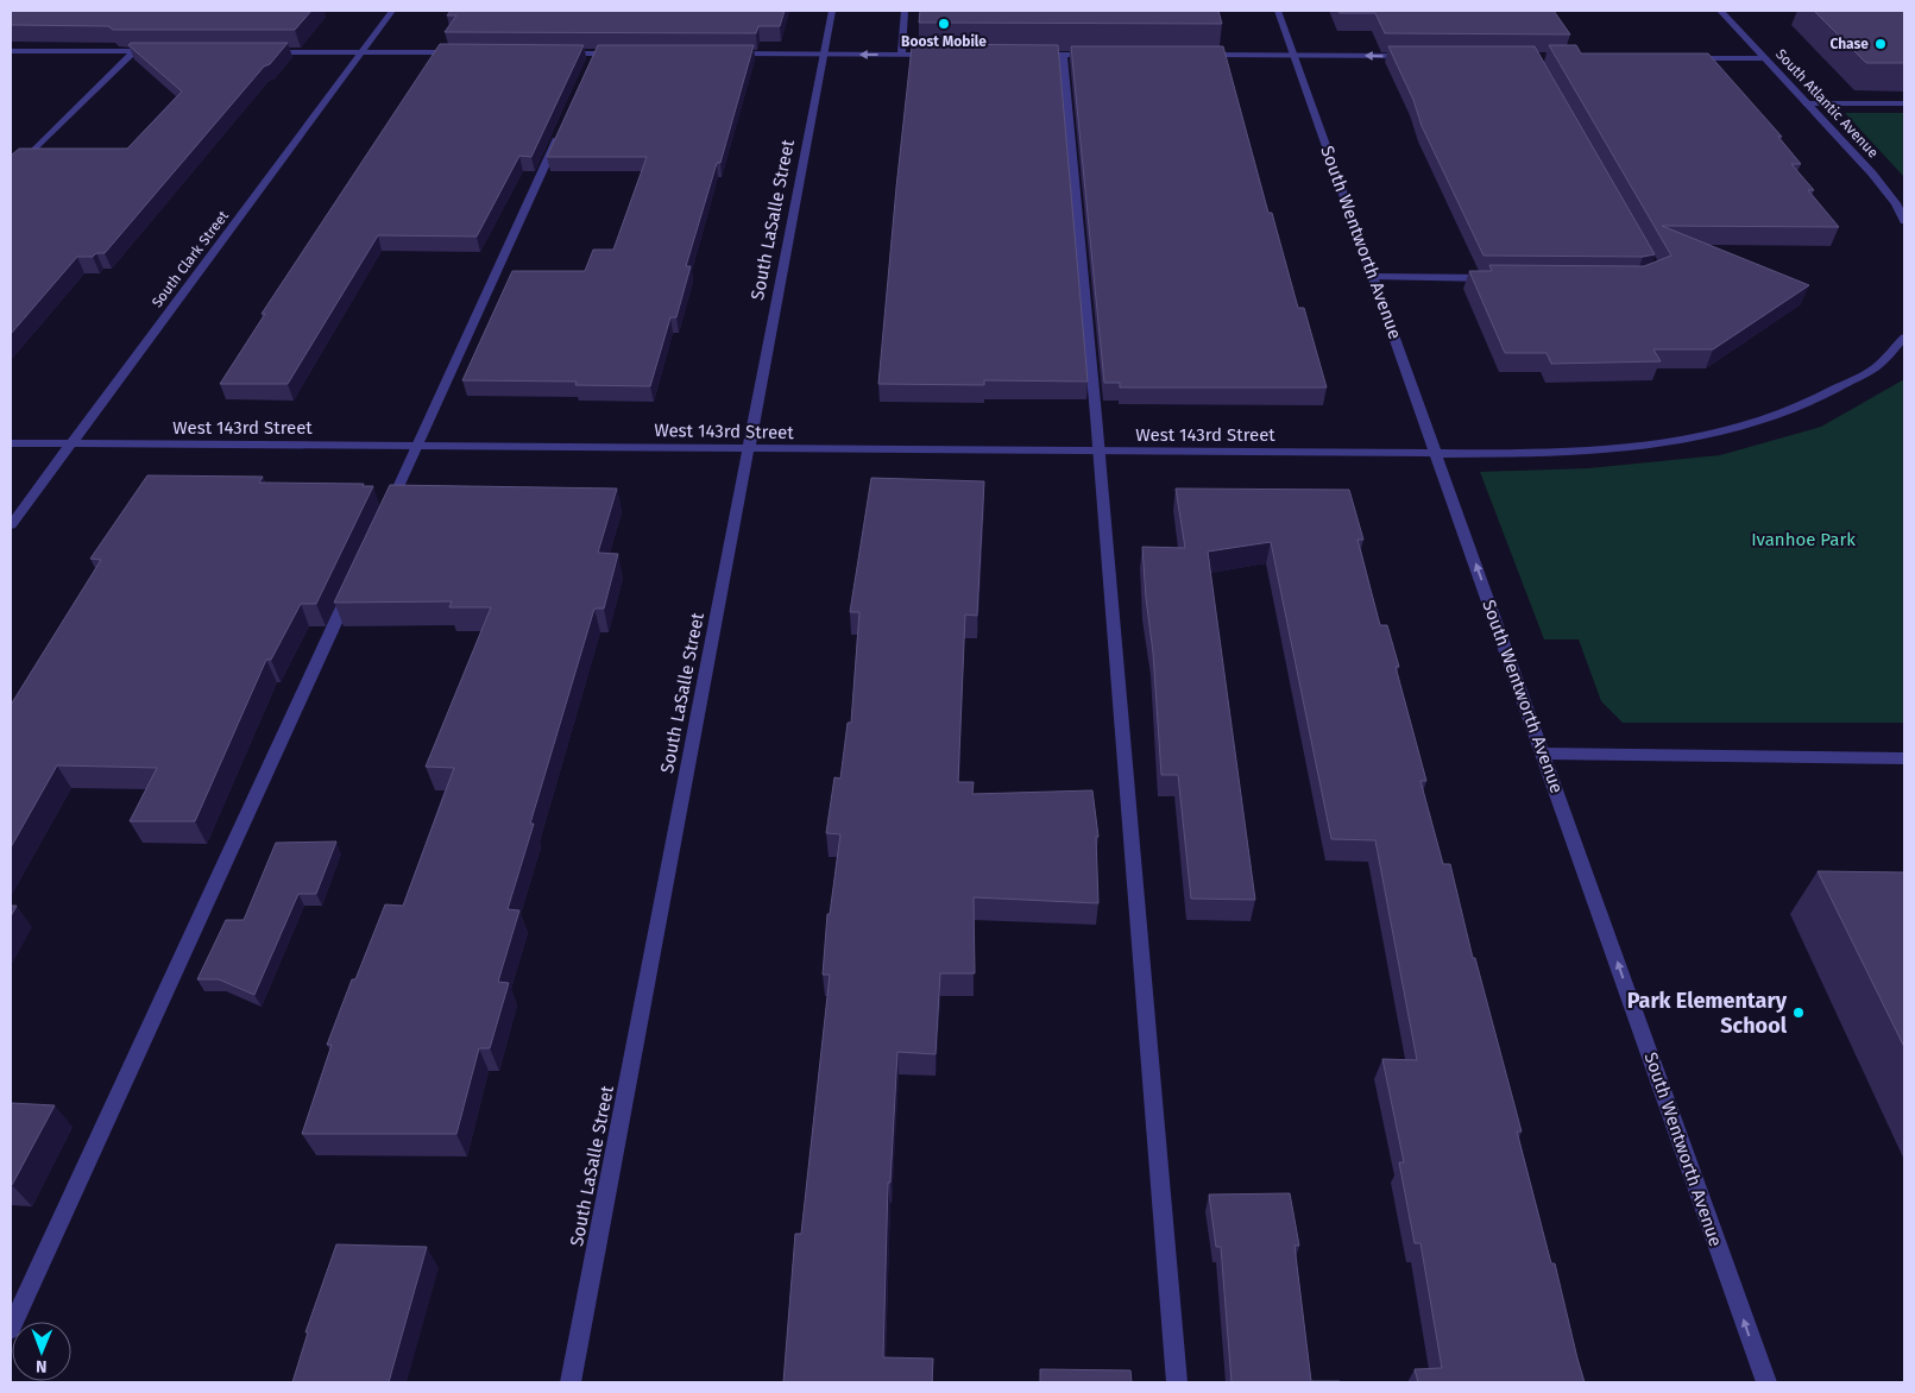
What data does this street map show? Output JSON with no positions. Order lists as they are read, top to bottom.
{
  "streets": {
    "street": [
      "South Atlantic Avenue",
      "South LaSalle Street",
      "South Wentworth Avenue",
      "South Clark Street",
      "West 143rd Street"
    ]
  },
  "crossings": [
    ["South LaSalle Street", "West 143rd Street"],
    ["South Wentworth Avenue", "West 143rd Street"],
    ["South Clark Street", "West 143rd Street"]
  ],
  "one_way": ["South Wentworth Avenue"],
  "parks": ["Ivanhoe Park"],
  "places": ["Boost Mobile", "Chase", "Park Elementary School"],
  "north": "bottom"
}
